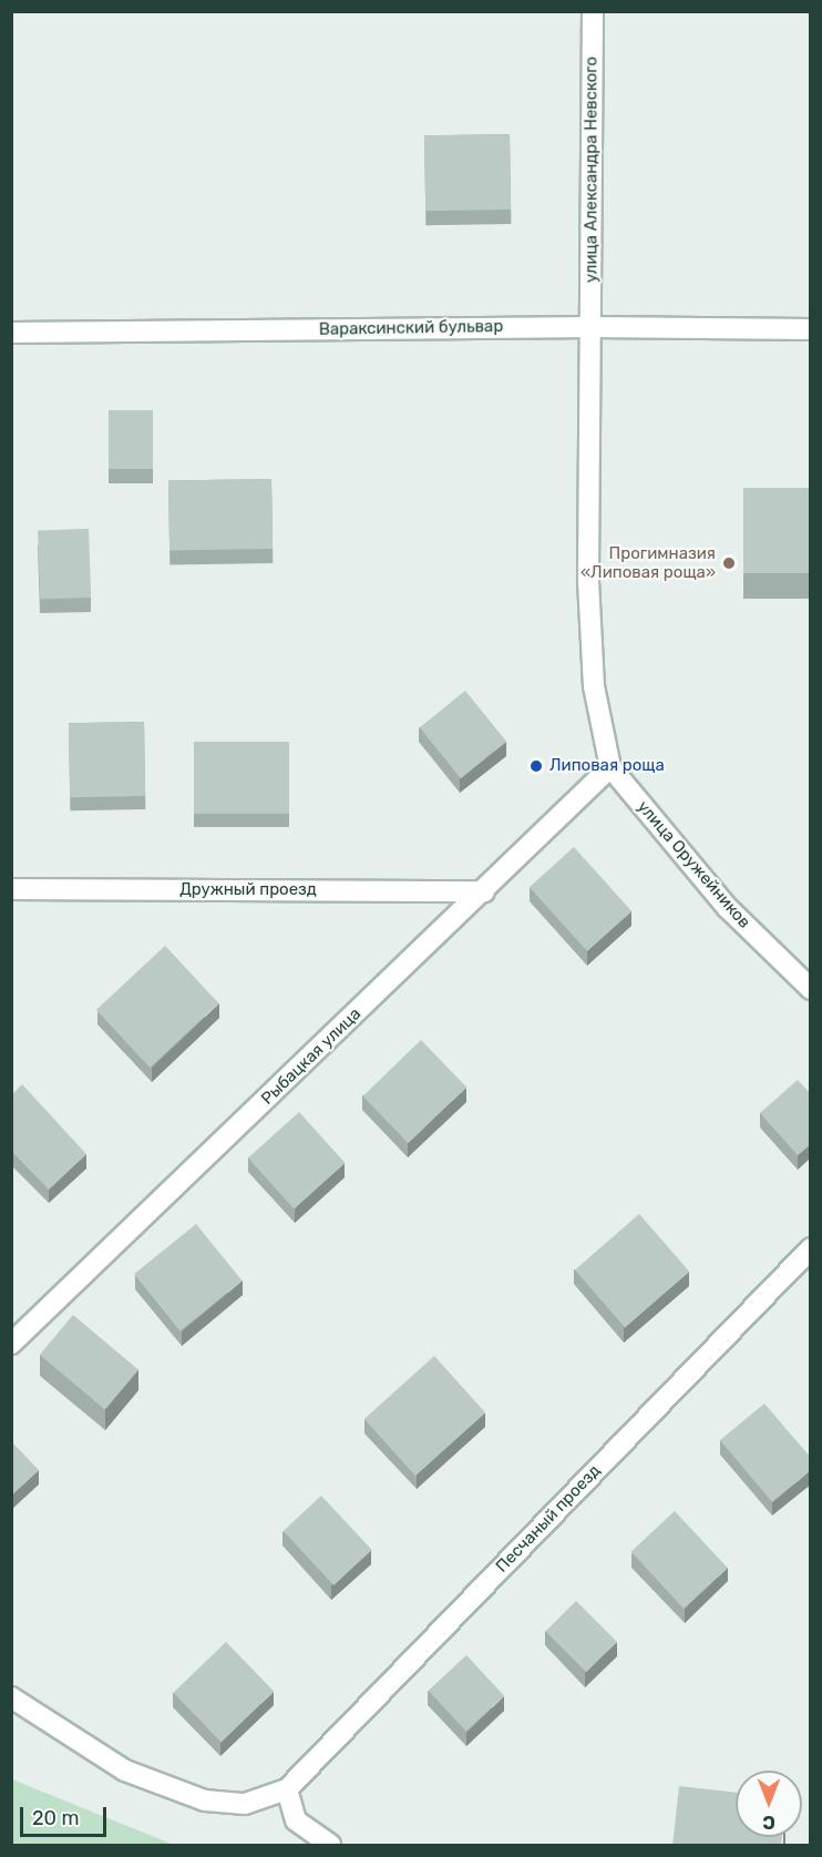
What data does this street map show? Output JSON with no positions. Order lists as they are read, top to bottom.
{
  "streets": {
    "street": [
      "улица Александра Невского",
      "Вараксинский бульвар",
      "улица Оружейников",
      "Дружный проезд",
      "Рыбацкая улица",
      "Песчаный проезд"
    ]
  },
  "crossings": [
    ["улица Александра Невского", "Вараксинский бульвар"],
    ["улица Александра Невского", "улица Оружейников"],
    ["Вараксинский бульвар", "улица Оружейников"],
    ["улица Оружейников", "Рыбацкая улица"],
    ["Дружный проезд", "Рыбацкая улица"]
  ],
  "places": ["Прогимназия «Липовая роща»", "Липовая роща"],
  "scale_bar": "20 m",
  "north": "bottom"
}
